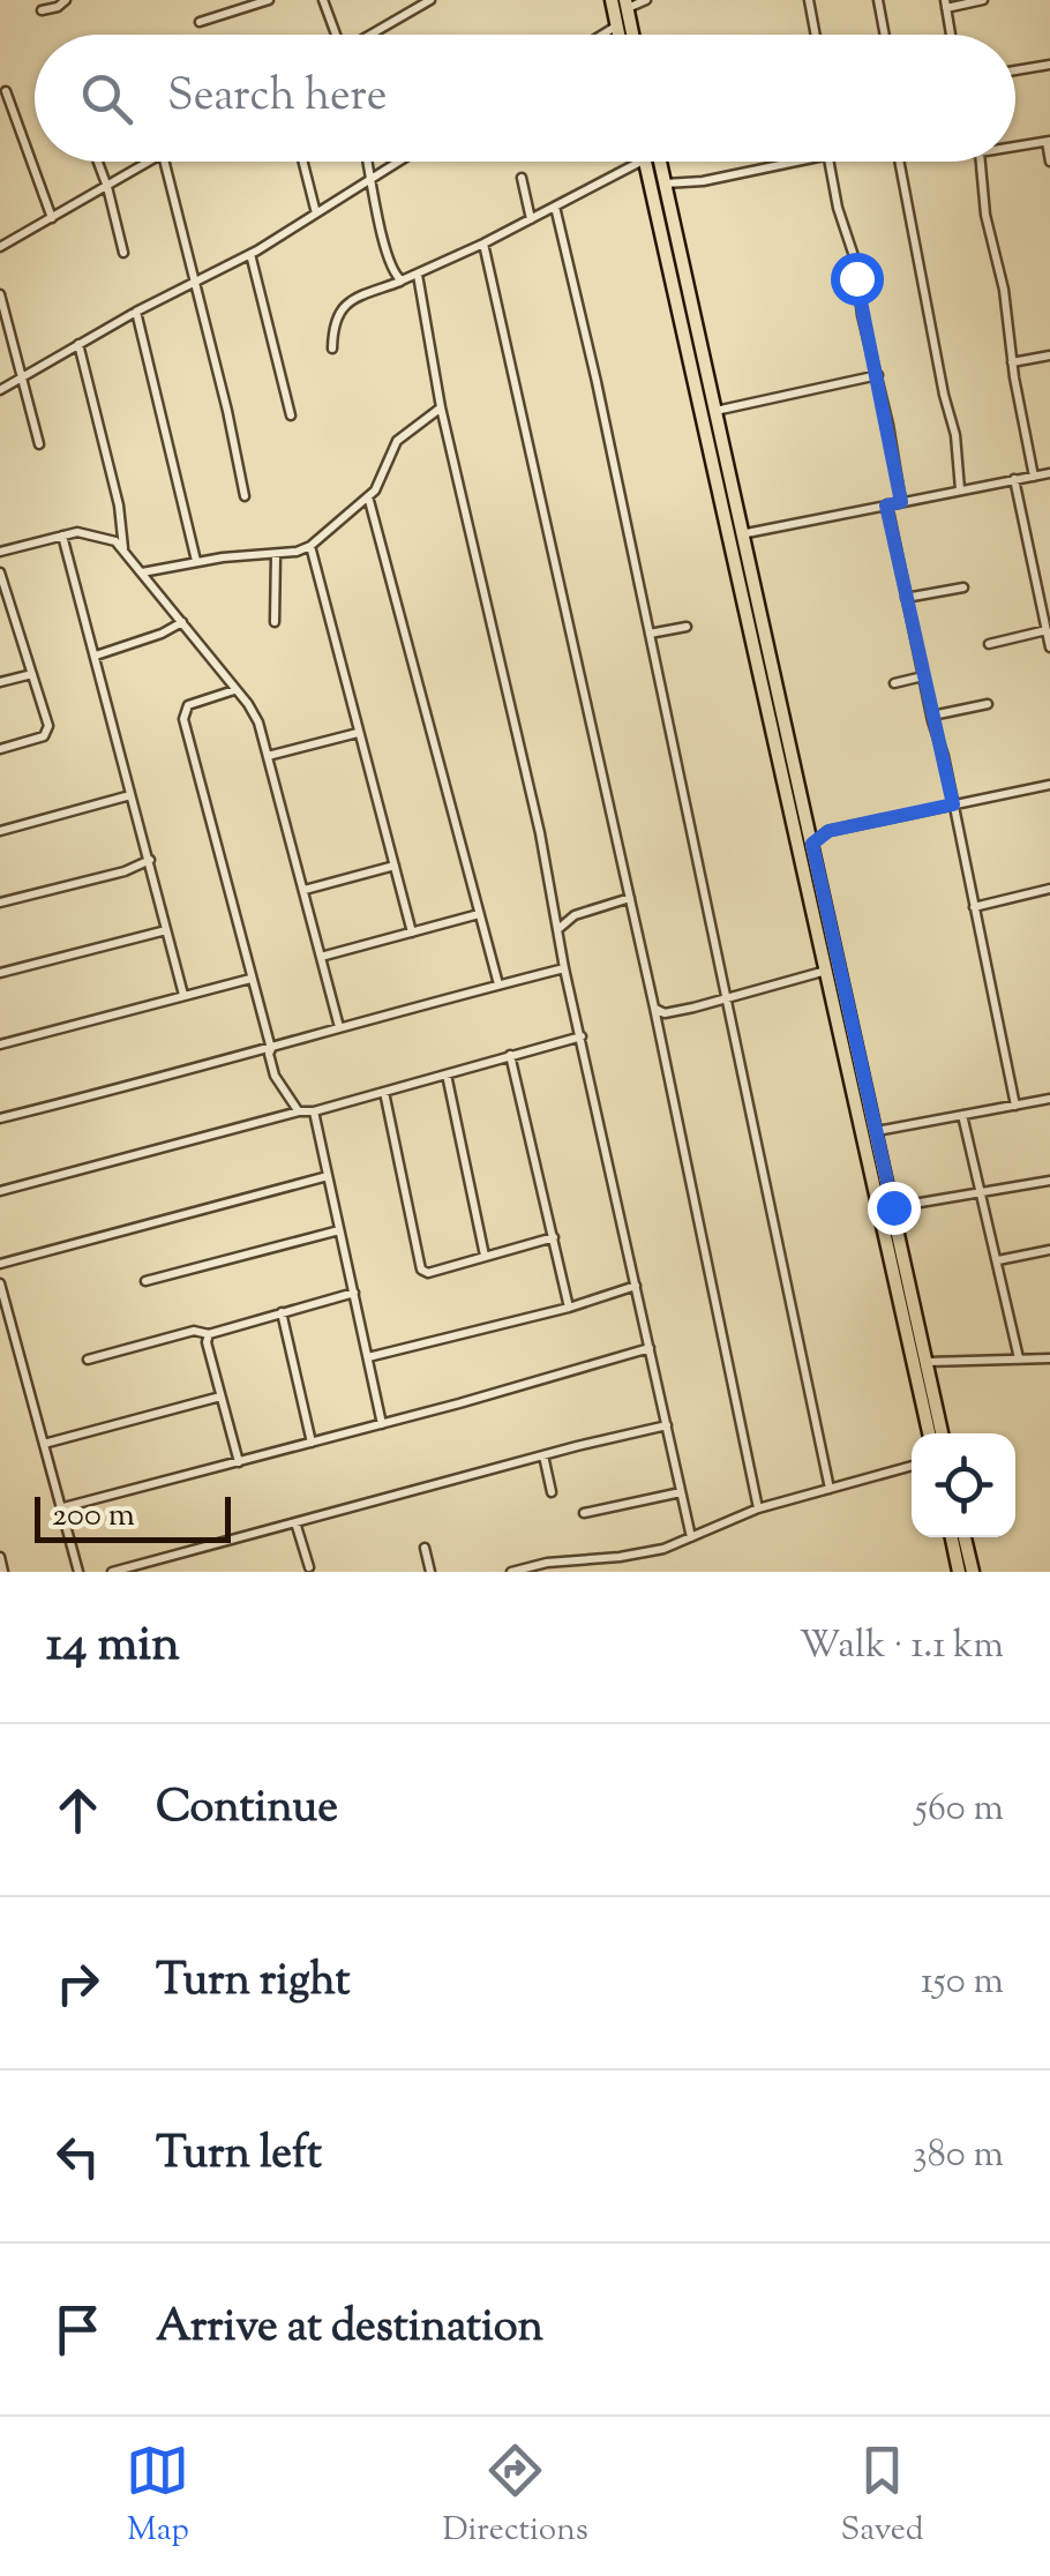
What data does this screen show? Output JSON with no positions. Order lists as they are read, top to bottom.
{
  "scale_bar": "200 m",
  "page": {
    "search": "Search here",
    "scale": "200 m",
    "heading": ["14 min", "Walk · 1.1 km"],
    "list": [
      ["Continue", "560 m"],
      ["Turn right", "150 m"],
      ["Turn left", "380 m"],
      "Arrive at destination"
    ],
    "nav": ["Map", "Directions", "Saved"]
  }
}
